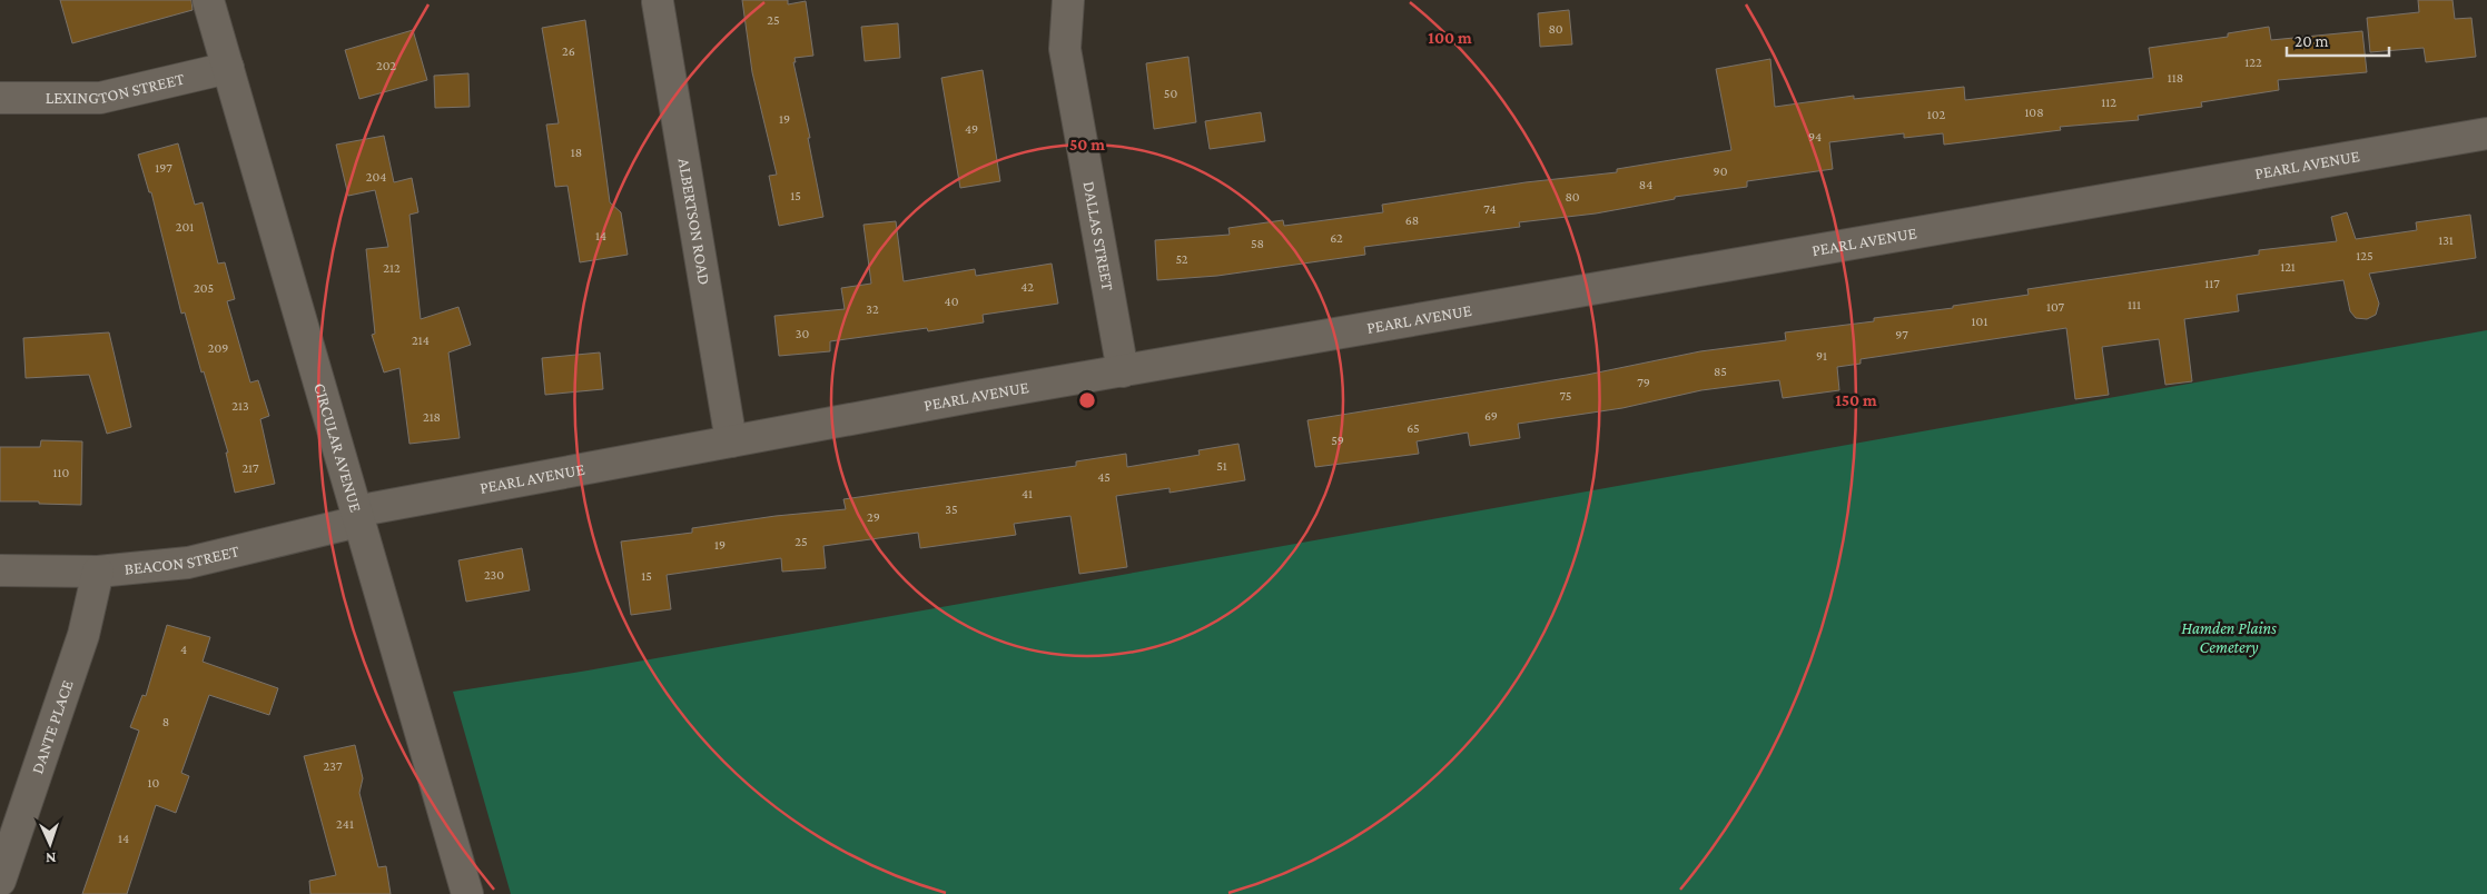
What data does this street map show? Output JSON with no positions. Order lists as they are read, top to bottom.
{
  "streets": {
    "street": [
      "LEXINGTON STREET",
      "PEARL AVENUE",
      "ALBERTSON ROAD",
      "DALLAS STREET",
      "CIRCULAR AVENUE",
      "BEACON STREET",
      "DANTE PLACE"
    ]
  },
  "crossings": [
    ["LEXINGTON STREET", "CIRCULAR AVENUE"],
    ["PEARL AVENUE", "ALBERTSON ROAD"],
    ["PEARL AVENUE", "DALLAS STREET"],
    ["PEARL AVENUE", "CIRCULAR AVENUE"],
    ["PEARL AVENUE", "BEACON STREET"],
    ["CIRCULAR AVENUE", "BEACON STREET"],
    ["BEACON STREET", "DANTE PLACE"]
  ],
  "parks": ["Hamden Plains Cemetery"],
  "house_numbers": [
    "25",
    "80",
    "26",
    "122",
    "202",
    "118",
    "50",
    "112",
    "108",
    "102",
    "19",
    "49",
    "94",
    "18",
    "197",
    "90",
    "204",
    "84",
    "15",
    "80",
    "74",
    "68",
    "201",
    "14",
    "62",
    "131",
    "58",
    "125",
    "52",
    "121",
    "212",
    "117",
    "42",
    "205",
    "40",
    "111",
    "107",
    "32",
    "101",
    "30",
    "97",
    "214",
    "209",
    "91",
    "85",
    "79",
    "75",
    "213",
    "69",
    "218",
    "65",
    "59",
    "51",
    "217",
    "110",
    "45",
    "41",
    "35",
    "29",
    "25",
    "19",
    "230",
    "15",
    "4",
    "8",
    "237",
    "10",
    "241",
    "14"
  ],
  "scale_bar": "20 m",
  "north": "bottom",
  "rings": ["100 m", "50 m", "150 m"]
}
